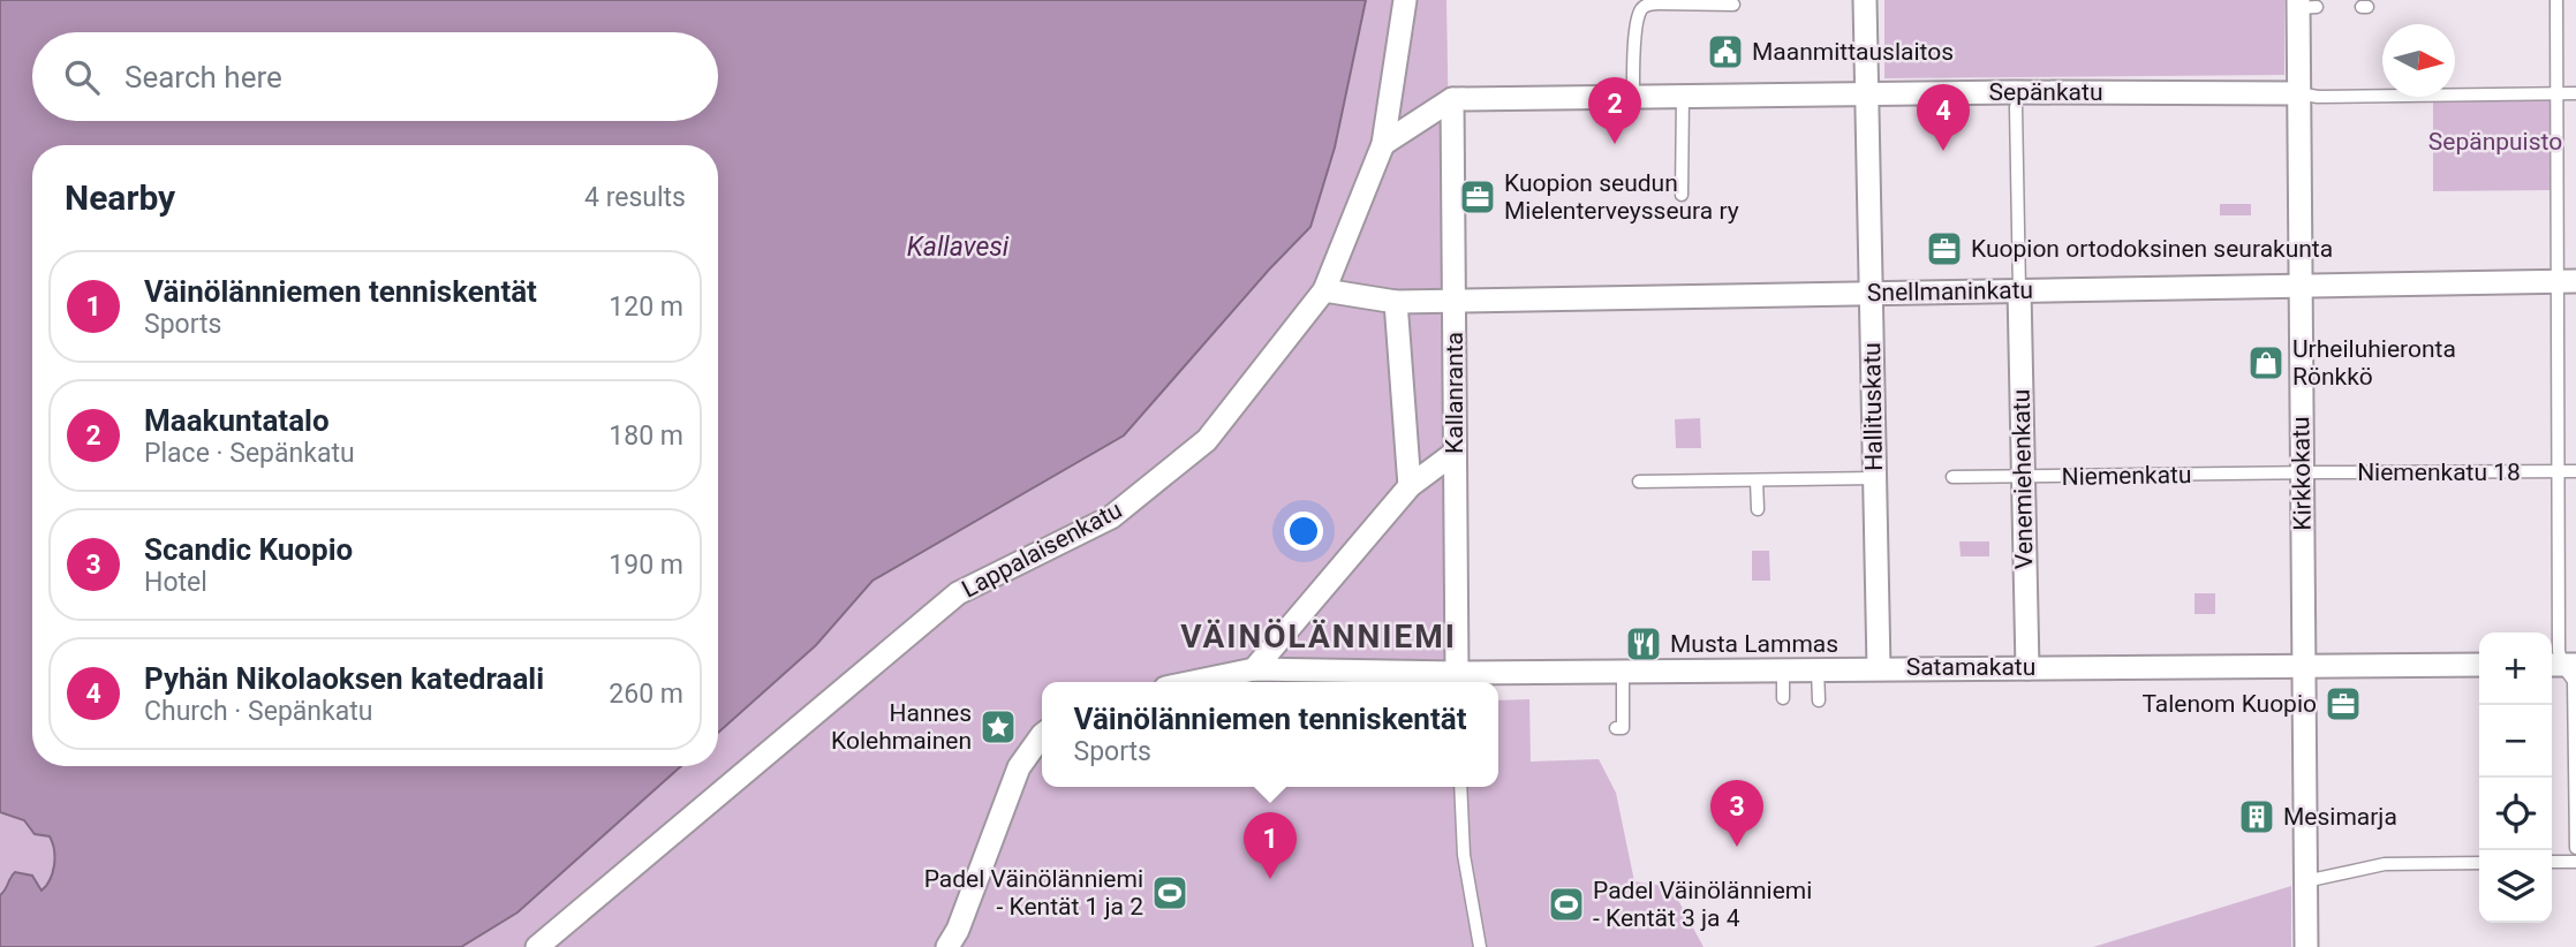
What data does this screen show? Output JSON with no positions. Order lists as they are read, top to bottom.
{
  "streets": {
    "street": [
      "Sepänkatu",
      "Snellmaninkatu",
      "Kallanranta",
      "Hallituskatu",
      "Kirkkokatu",
      "Venemiehenkatu",
      "Lappalaisenkatu",
      "Satamakatu"
    ],
    "lane": ["Niemenkatu 18", "Niemenkatu"]
  },
  "crossings": [
    ["Sepänkatu", "Kallanranta"],
    ["Sepänkatu", "Hallituskatu"],
    ["Sepänkatu", "Kirkkokatu"],
    ["Snellmaninkatu", "Kallanranta"],
    ["Snellmaninkatu", "Hallituskatu"],
    ["Snellmaninkatu", "Kirkkokatu"],
    ["Snellmaninkatu", "Venemiehenkatu"],
    ["Snellmaninkatu", "Lappalaisenkatu"],
    ["Kallanranta", "Satamakatu"],
    ["Hallituskatu", "Satamakatu"],
    ["Niemenkatu 18", "Kirkkokatu"],
    ["Niemenkatu 18", "Niemenkatu"],
    ["Kirkkokatu", "Niemenkatu"],
    ["Kirkkokatu", "Satamakatu"],
    ["Niemenkatu", "Venemiehenkatu"],
    ["Venemiehenkatu", "Satamakatu"]
  ],
  "districts": ["VÄINÖLÄNNIEMI"],
  "water": ["Kallavesi"],
  "parks": ["Sepänpuisto"],
  "places": {
    "public building": ["Maanmittauslaitos"],
    "office": ["Kuopion seudun Mielenterveysseura ry", "Kuopion ortodoksinen seurakunta", "Talenom Kuopio"],
    "shop": ["Urheiluhieronta Rönkkö"],
    "restaurant": ["Musta Lammas"],
    "place": ["Hannes Kolehmainen"],
    "building": ["Mesimarja"],
    "sports": ["Padel Väinölänniemi - Kentät 1 ja 2", "Padel Väinölänniemi - Kentät 3 ja 4"]
  },
  "north": "right",
  "page": {
    "search": "Search here",
    "pins": [
      "2",
      "4",
      "3",
      "1"
    ],
    "heading": ["Nearby", "4 results"],
    "list": [
      {
        "mark": "1",
        "name": "Väinölänniemen tenniskentät",
        "note": "Sports",
        "value": "120 m"
      },
      {
        "mark": "2",
        "name": "Maakuntatalo",
        "note": "Place · Sepänkatu",
        "value": "180 m"
      },
      {
        "mark": "3",
        "name": "Scandic Kuopio",
        "note": "Hotel",
        "value": "190 m"
      },
      {
        "mark": "4",
        "name": "Pyhän Nikolaoksen katedraali",
        "note": "Church · Sepänkatu",
        "value": "260 m"
      }
    ],
    "map_buttons": ["+", "−"],
    "popup": ["Väinölänniemen tenniskentät", "Sports"]
  }
}
